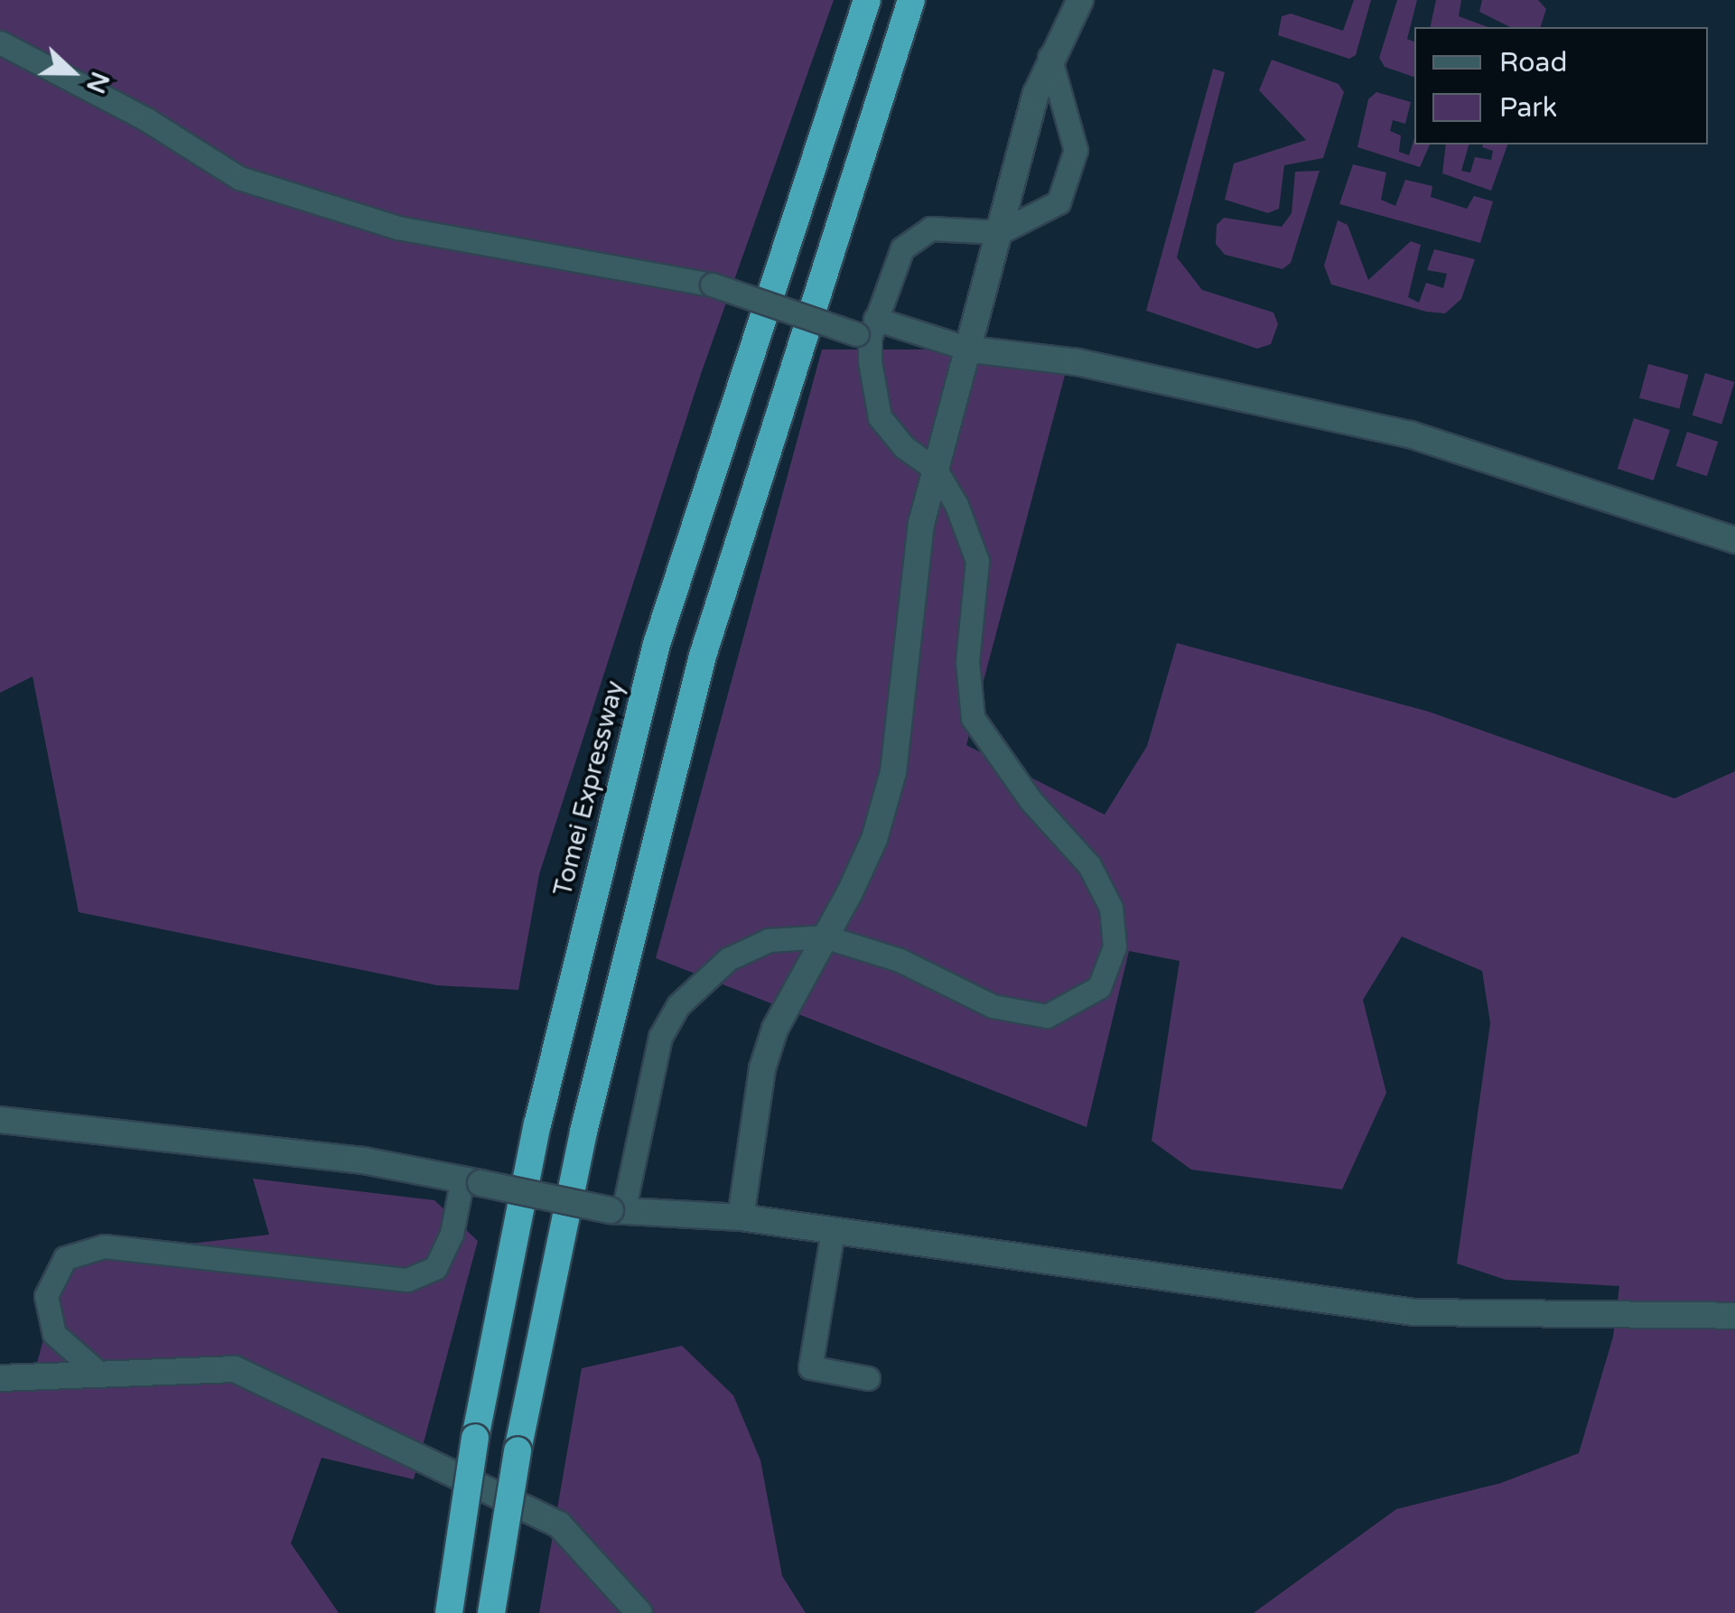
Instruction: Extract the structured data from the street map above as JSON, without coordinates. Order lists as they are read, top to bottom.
{
  "streets": {
    "highway": ["Tomei Expressway"]
  },
  "legend": ["Road", "Park"],
  "north": "right"
}
